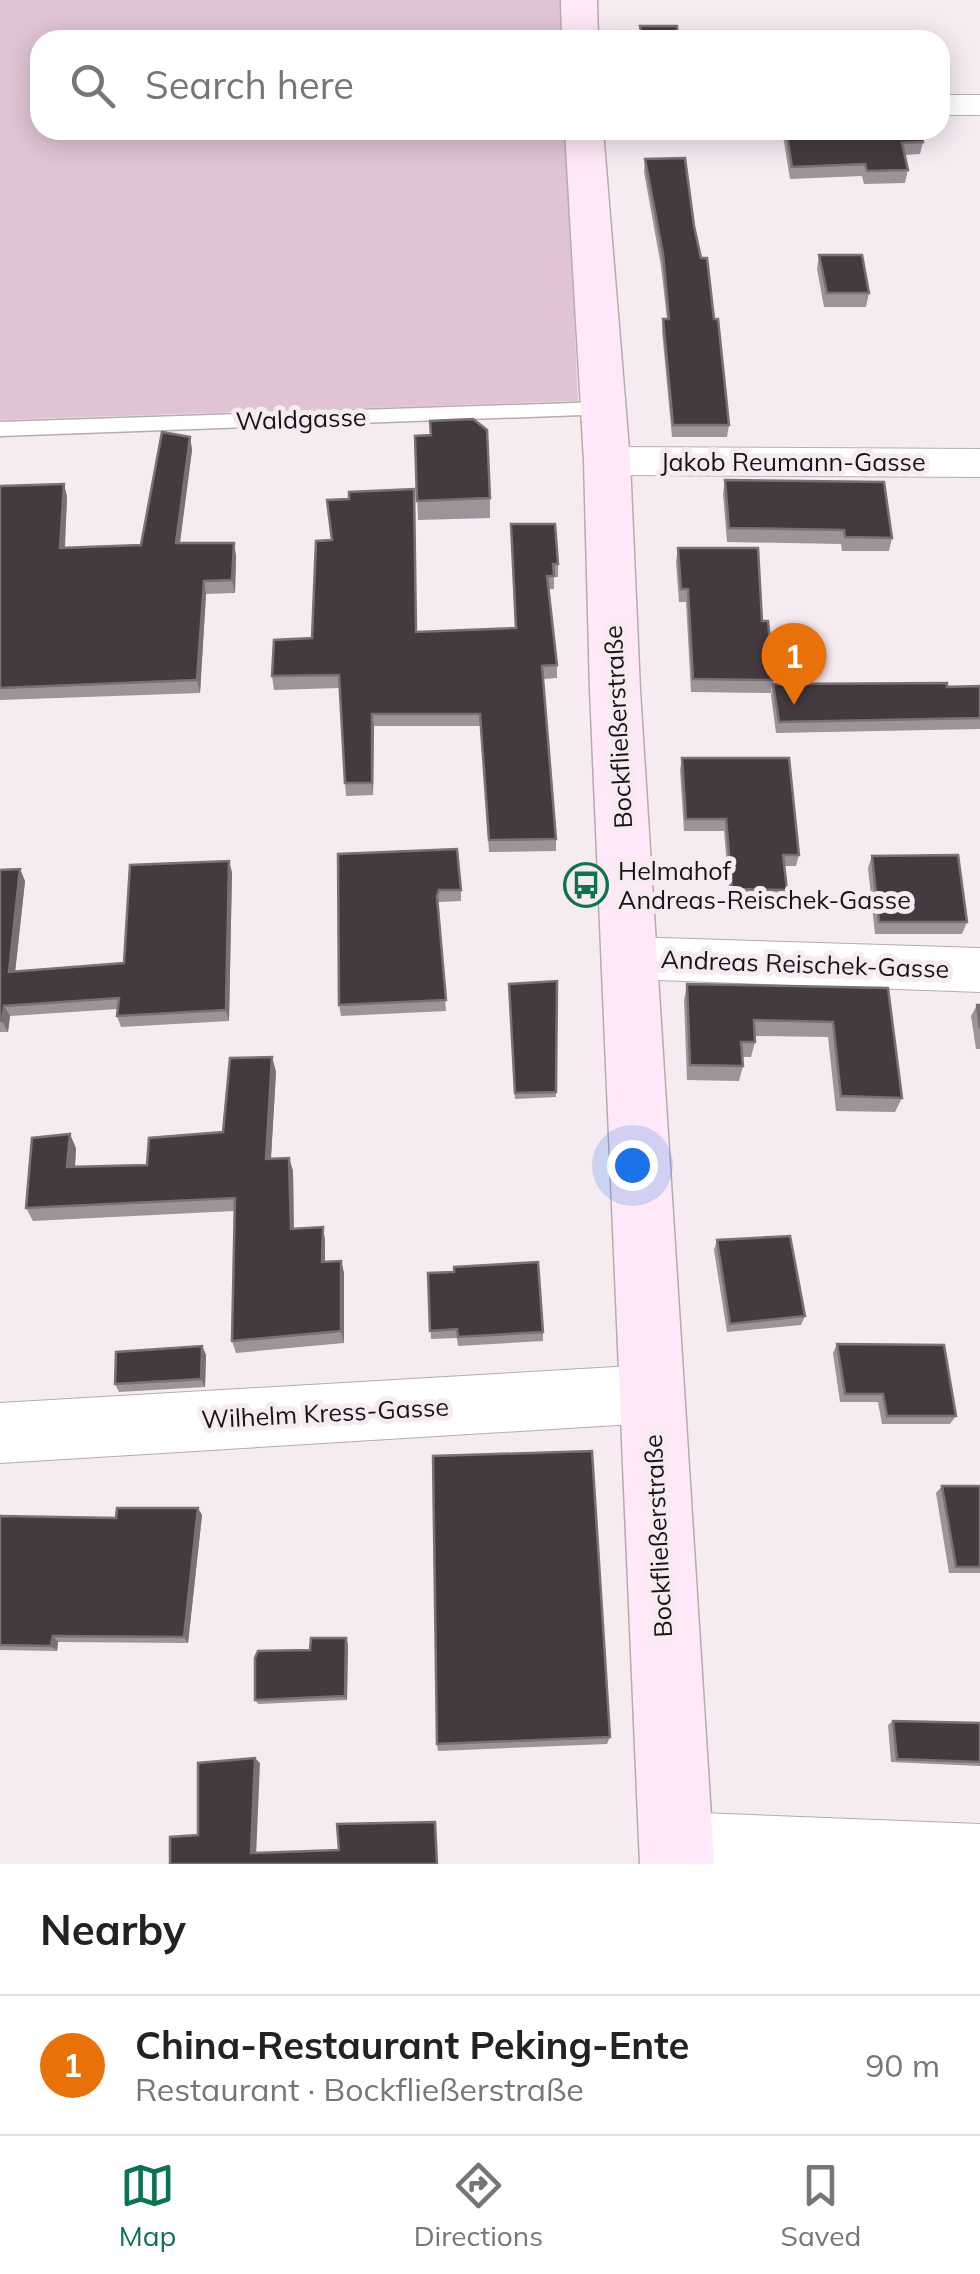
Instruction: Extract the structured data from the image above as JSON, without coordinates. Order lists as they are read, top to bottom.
{
  "streets": {
    "main road": ["Bockfließerstraße"],
    "street": ["Jakob Reumann-Gasse", "Andreas Reischek-Gasse", "Wilhelm Kress-Gasse"],
    "lane": ["Waldgasse"]
  },
  "crossings": [
    ["Waldgasse", "Jakob Reumann-Gasse"],
    ["Waldgasse", "Bockfließerstraße"],
    ["Jakob Reumann-Gasse", "Bockfließerstraße"],
    ["Bockfließerstraße", "Andreas Reischek-Gasse"],
    ["Bockfließerstraße", "Wilhelm Kress-Gasse"]
  ],
  "places": {
    "bus stop": ["Helmahof Andreas-Reischek-Gasse"]
  },
  "page": {
    "search": "Search here",
    "pins": "1",
    "heading": "Nearby",
    "list": [
      {
        "mark": "1",
        "name": "China-Restaurant Peking-Ente",
        "note": "Restaurant · Bockfließerstraße",
        "value": "90 m"
      }
    ],
    "nav": ["Map", "Directions", "Saved"]
  }
}
